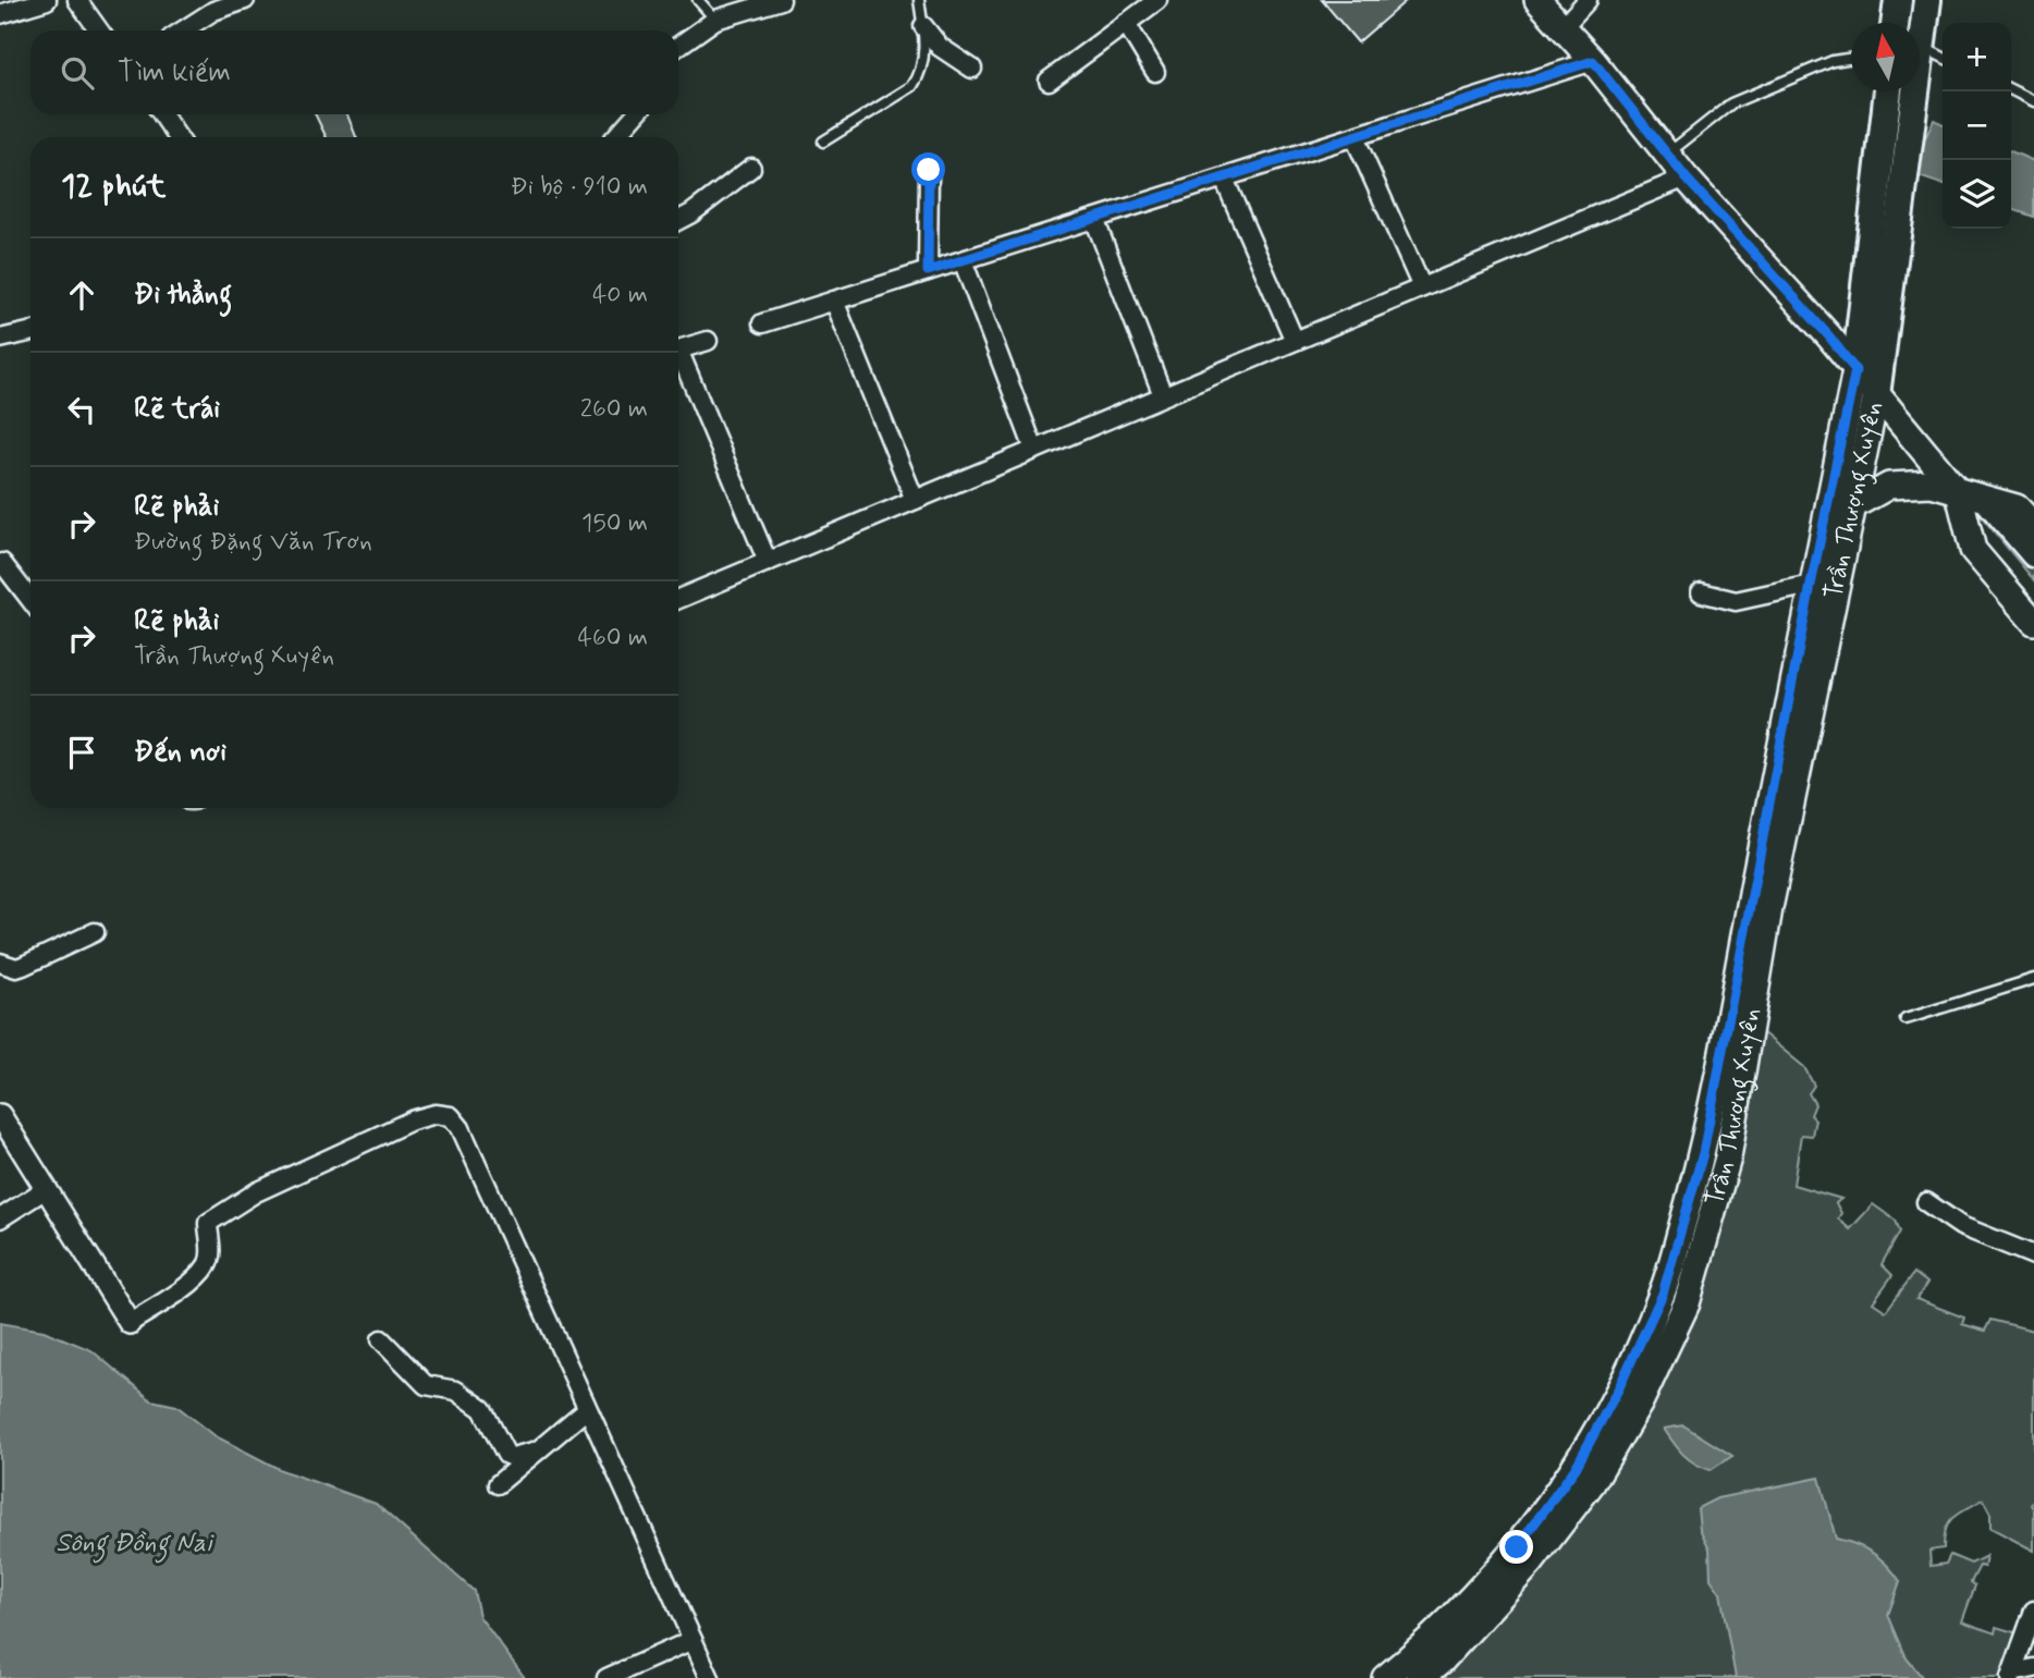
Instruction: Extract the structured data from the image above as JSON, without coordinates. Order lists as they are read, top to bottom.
{
  "streets": {
    "main road": ["Trần Thượng Xuyên"]
  },
  "water": ["Sông Đồng Nai"],
  "north": "top",
  "page": {
    "map_buttons": ["+", "−"],
    "search": "Tìm kiếm",
    "heading": ["12 phút", "Đi bộ · 910 m"],
    "list": [
      ["Đi thẳng", "40 m"],
      ["Rẽ trái", "260 m"],
      ["Rẽ phải", "Đường Đặng Văn Trơn", "150 m"],
      ["Rẽ phải", "Trần Thượng Xuyên", "460 m"],
      "Đến nơi"
    ]
  }
}
